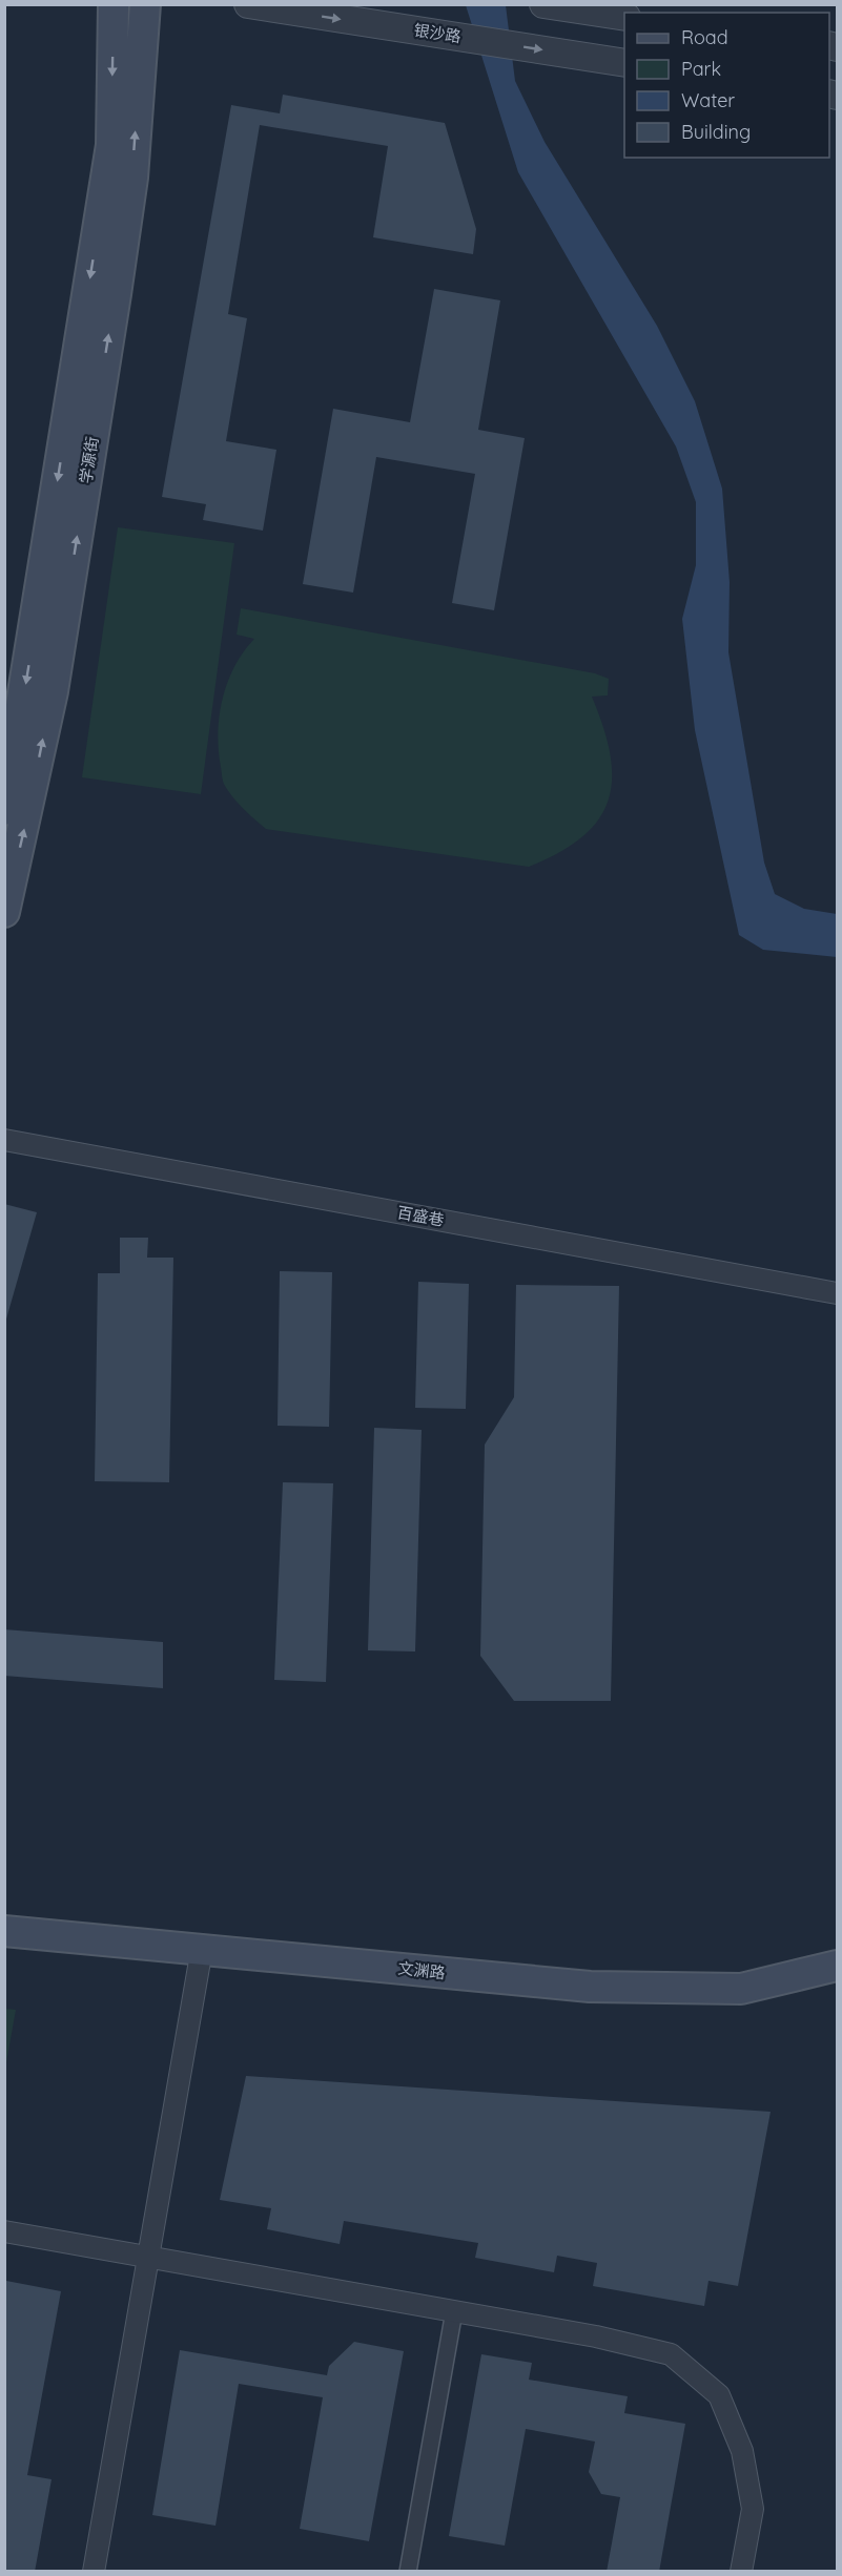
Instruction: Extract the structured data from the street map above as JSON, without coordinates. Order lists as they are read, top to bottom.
{
  "streets": {
    "main road": ["学源街", "文渊路"],
    "street": ["银沙路", "百盛巷"]
  },
  "one_way": ["银沙路"],
  "legend": [
    "Road",
    "Park",
    "Water",
    "Building"
  ]
}
